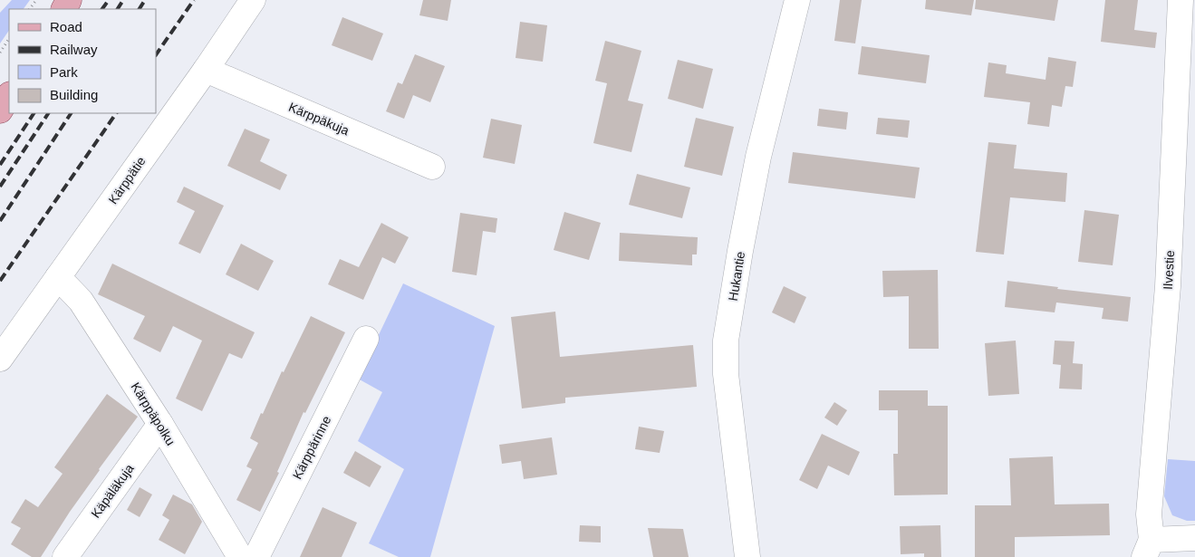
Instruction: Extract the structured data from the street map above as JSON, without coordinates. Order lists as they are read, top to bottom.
{
  "streets": {
    "street": [
      "Kärppäkuja",
      "Kärppätie",
      "Ilvestie",
      "Hukantie",
      "Kärppäpolku",
      "Kärppärinne",
      "Käpäläkuja"
    ]
  },
  "crossings": [
    ["Kärppäkuja", "Kärppätie"],
    ["Kärppätie", "Kärppäpolku"],
    ["Kärppäpolku", "Käpäläkuja"]
  ],
  "legend": [
    "Road",
    "Railway",
    "Park",
    "Building"
  ]
}
